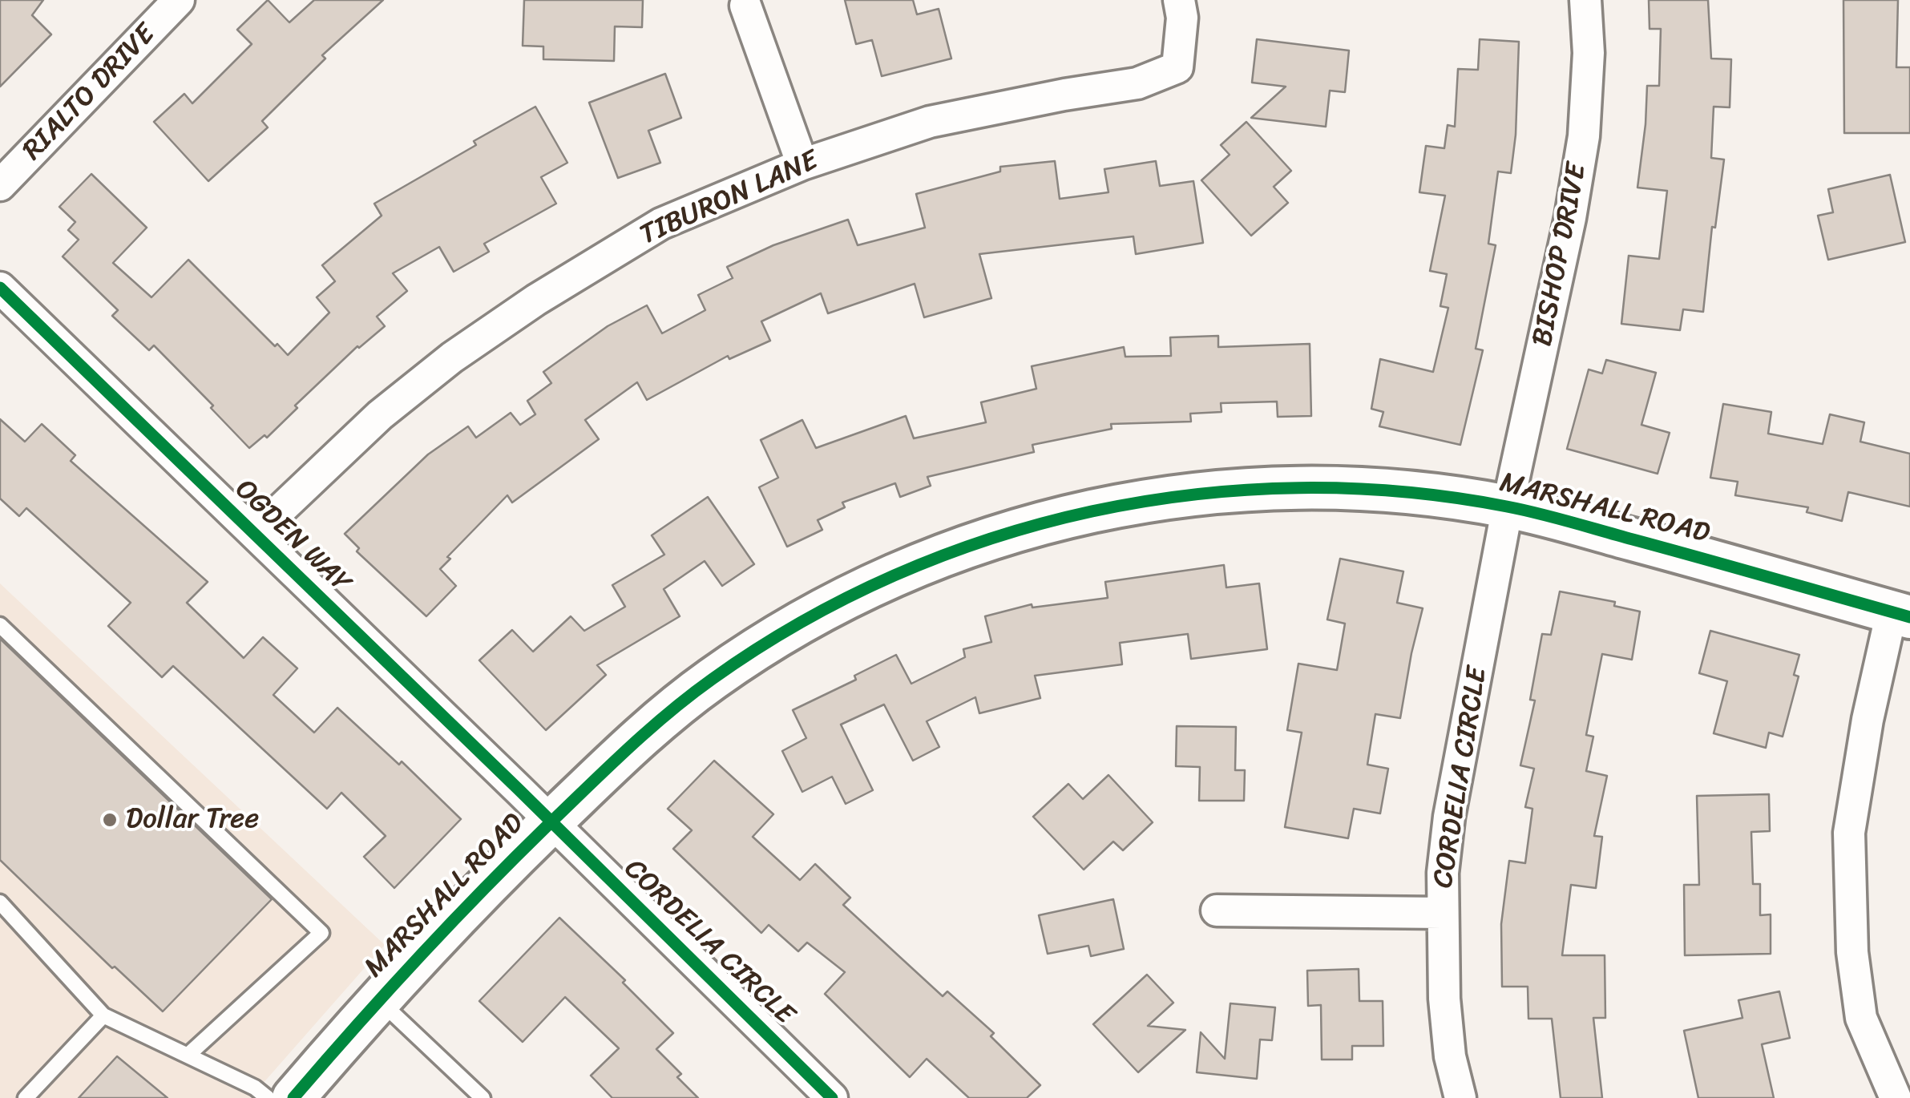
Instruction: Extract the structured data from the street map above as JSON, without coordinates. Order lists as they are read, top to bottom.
{
  "streets": {
    "street": [
      "RIALTO DRIVE",
      "TIBURON LANE",
      "BISHOP DRIVE",
      "MARSHALL ROAD",
      "OGDEN WAY",
      "CORDELIA CIRCLE"
    ]
  },
  "crossings": [
    ["TIBURON LANE", "OGDEN WAY"],
    ["BISHOP DRIVE", "MARSHALL ROAD"],
    ["BISHOP DRIVE", "CORDELIA CIRCLE"],
    ["MARSHALL ROAD", "OGDEN WAY"],
    ["MARSHALL ROAD", "CORDELIA CIRCLE"],
    ["OGDEN WAY", "CORDELIA CIRCLE"]
  ],
  "places": ["Dollar Tree"]
}
